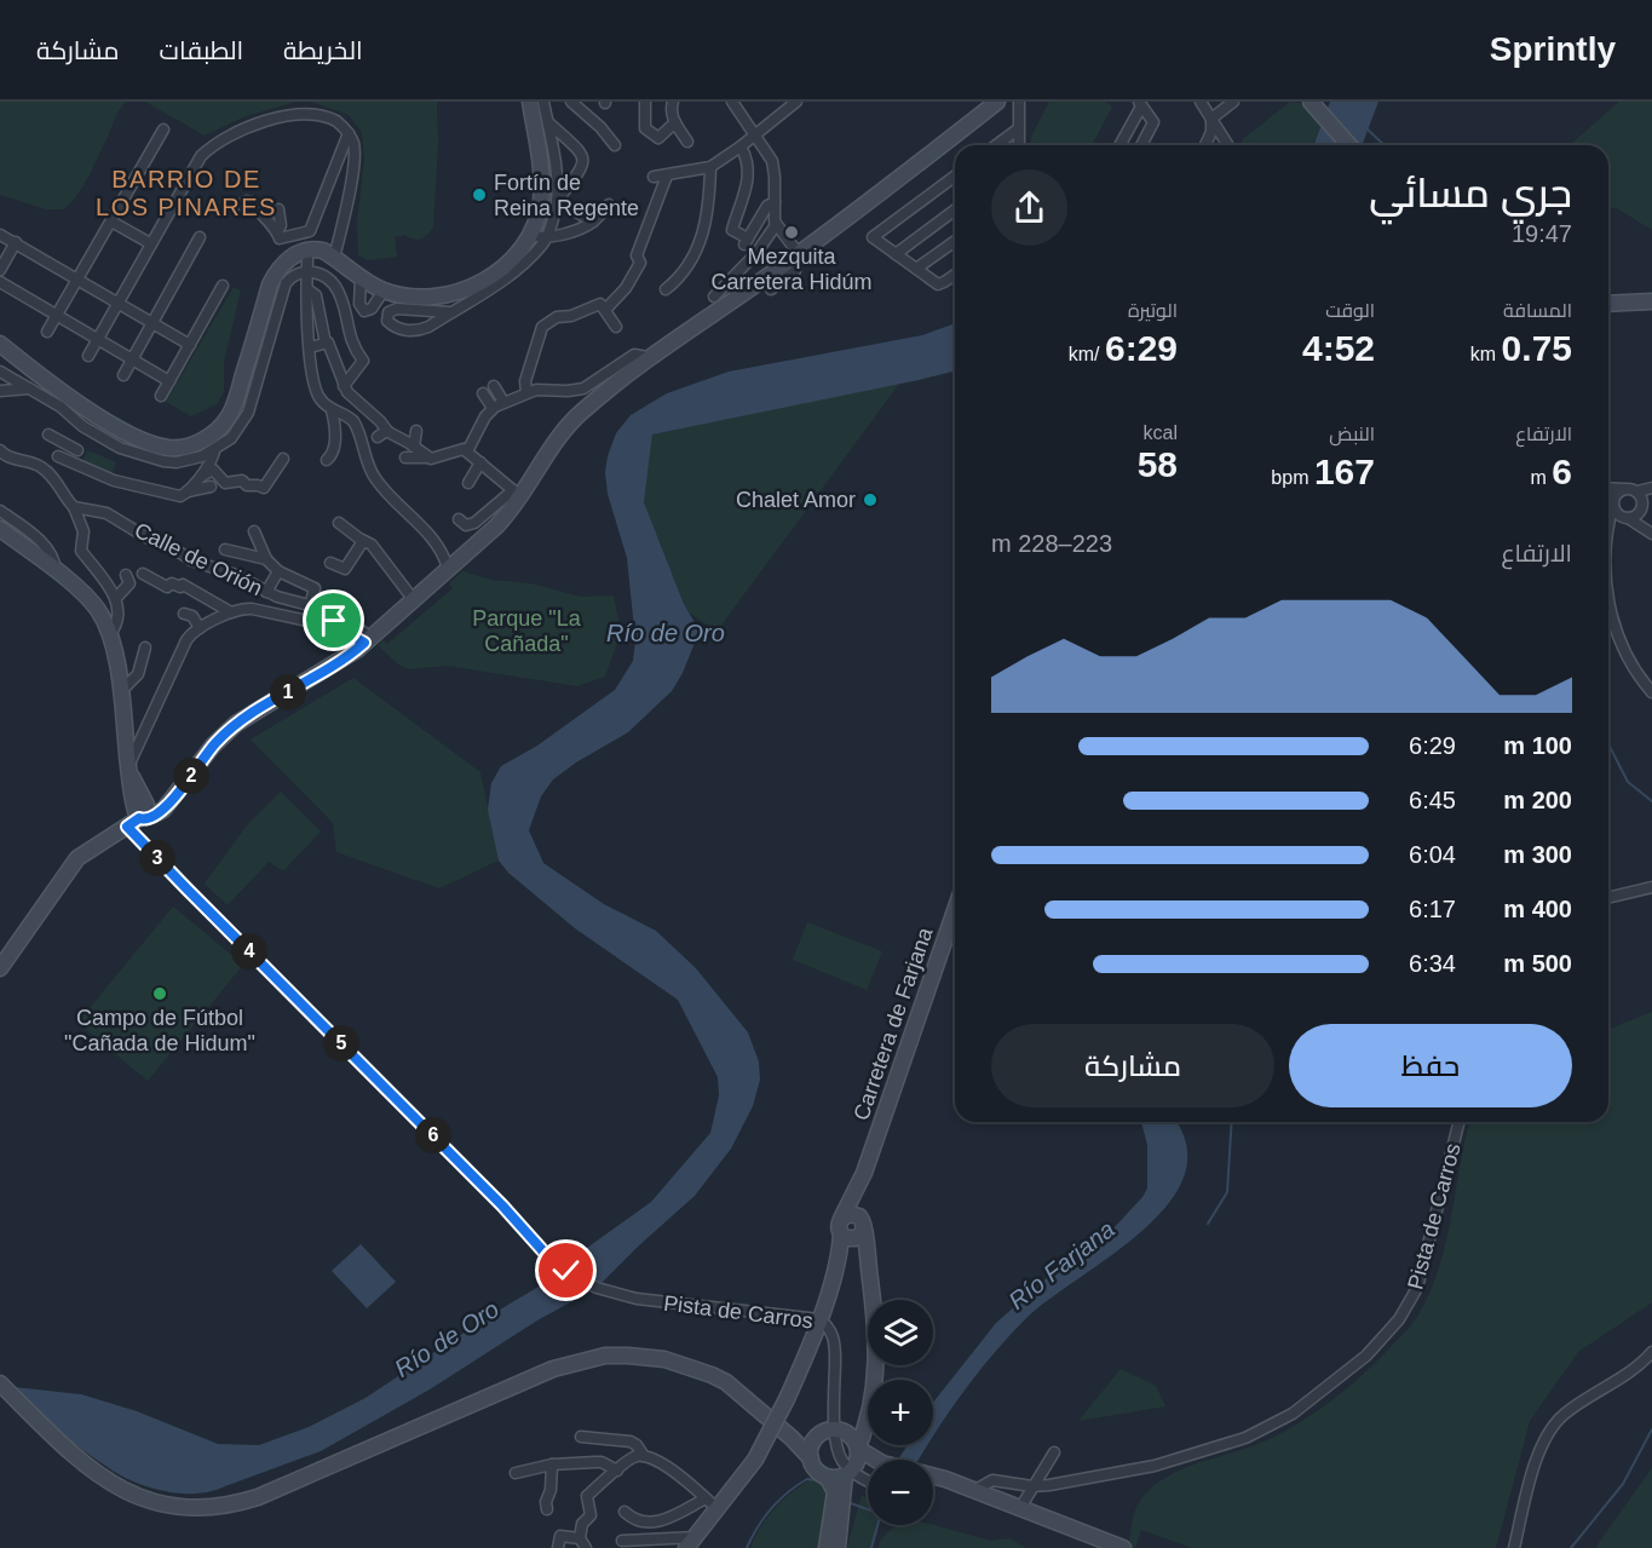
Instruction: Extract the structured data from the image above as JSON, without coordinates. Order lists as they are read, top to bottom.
{
  "streets": {
    "street": ["Calle de Orión", "Carretera de Farjana", "Pista de Carros"]
  },
  "crossings": [
    ["Carretera de Farjana", "Pista de Carros"]
  ],
  "districts": ["BARRIO DE LOS PINARES"],
  "water": ["Río de Oro", "Río Farjana"],
  "parks": ["Parque \"La Cañada\""],
  "places": [
    "Fortín de Reina Regente",
    "Mezquita Carretera Hidúm",
    "Chalet Amor",
    "Campo de Fútbol \"Cañada de Hidum\""
  ],
  "page": {
    "header": "Sprintly",
    "nav": ["الخريطة", "الطبقات", "مشاركة"],
    "heading": ["جري مسائي", "19:47"],
    "stats": [
      ["المسافة", "0.75 km"],
      ["الوقت", "4:52"],
      ["الوتيرة", "6:29 /km"],
      ["الارتفاع", "6 m"],
      ["النبض", "167 bpm"],
      ["kcal", "58"]
    ],
    "chart": ["الارتفاع", "223–228 m"],
    "pins": [
      "1",
      "2",
      "3",
      "4",
      "5",
      "6"
    ],
    "list": [
      {
        "name": "100 m",
        "note": "6:29"
      },
      {
        "name": "200 m",
        "note": "6:45"
      },
      {
        "name": "300 m",
        "note": "6:04"
      },
      {
        "name": "400 m",
        "note": "6:17"
      },
      {
        "name": "500 m",
        "note": "6:34"
      }
    ],
    "buttons": ["حفظ", "مشاركة"],
    "map_buttons": ["+", "−"]
  }
}
